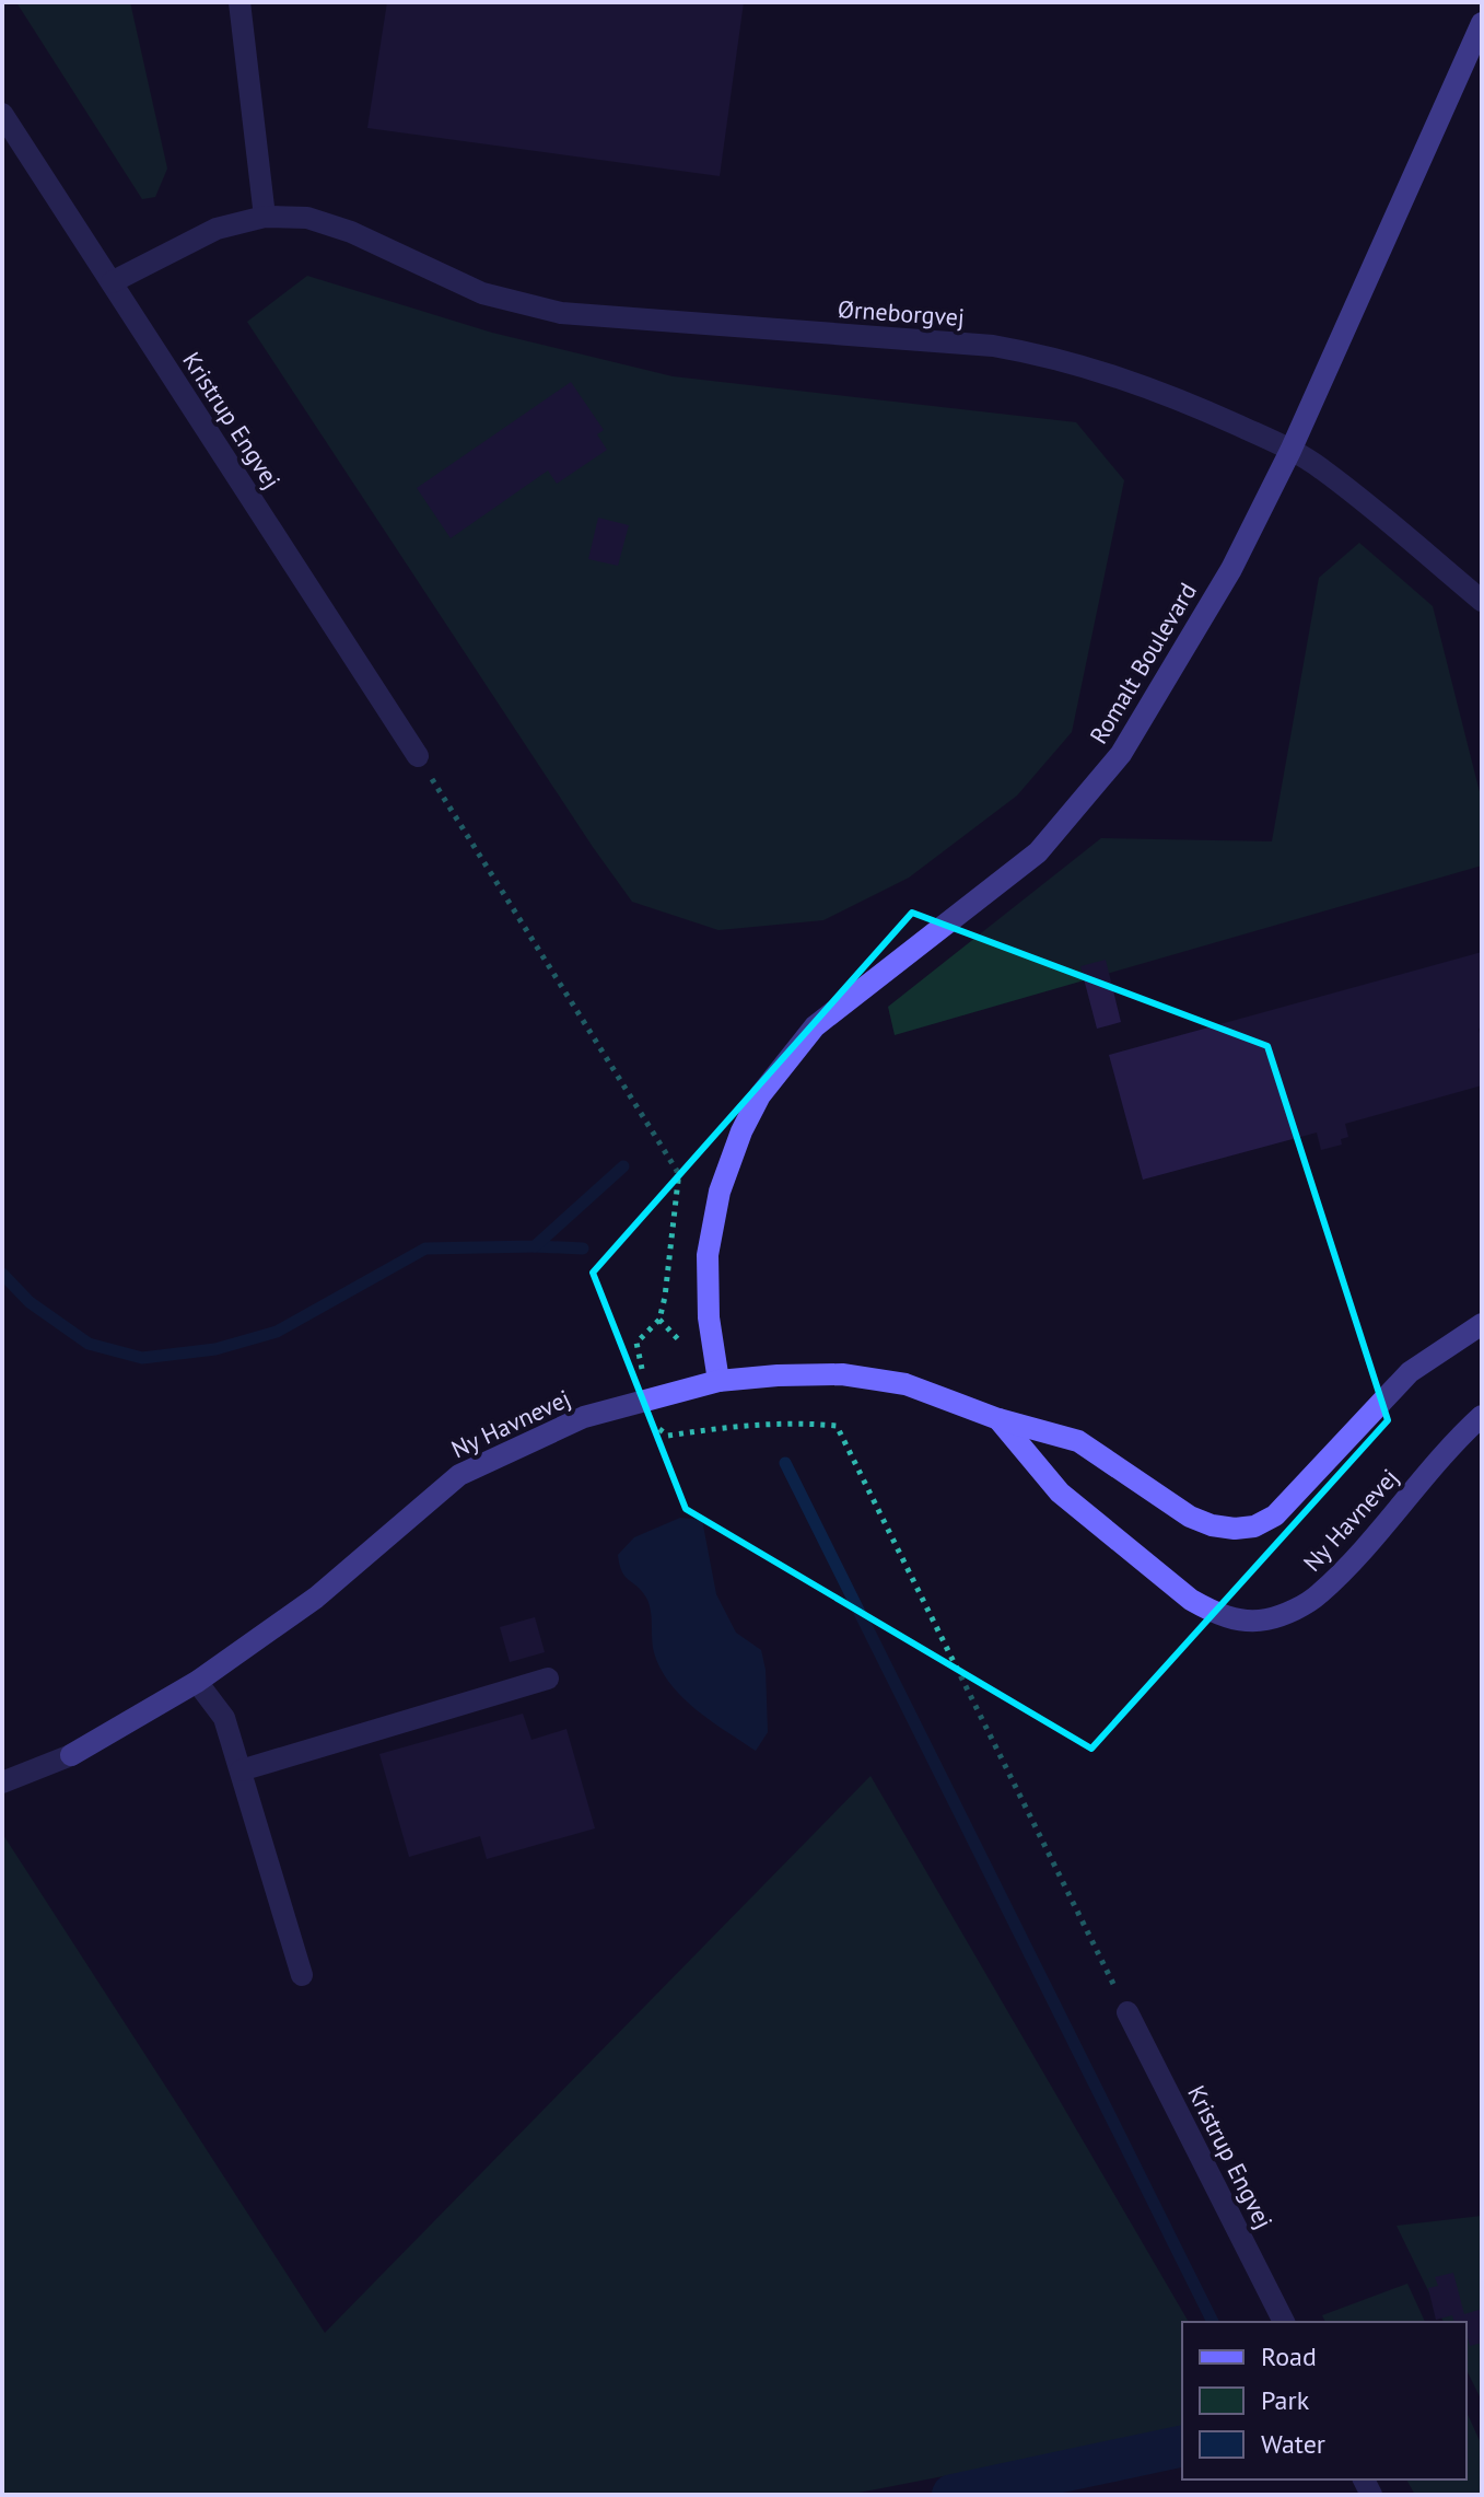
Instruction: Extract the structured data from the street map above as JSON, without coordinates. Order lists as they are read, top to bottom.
{
  "streets": {
    "street": [
      "Ørneborgvej",
      "Kristrup Engvej",
      "Romalt Boulevard",
      "Ny Havnevej"
    ]
  },
  "crossings": [
    ["Ørneborgvej", "Kristrup Engvej"],
    ["Ørneborgvej", "Romalt Boulevard"],
    ["Romalt Boulevard", "Ny Havnevej"]
  ],
  "legend": ["Road", "Park", "Water"]
}
